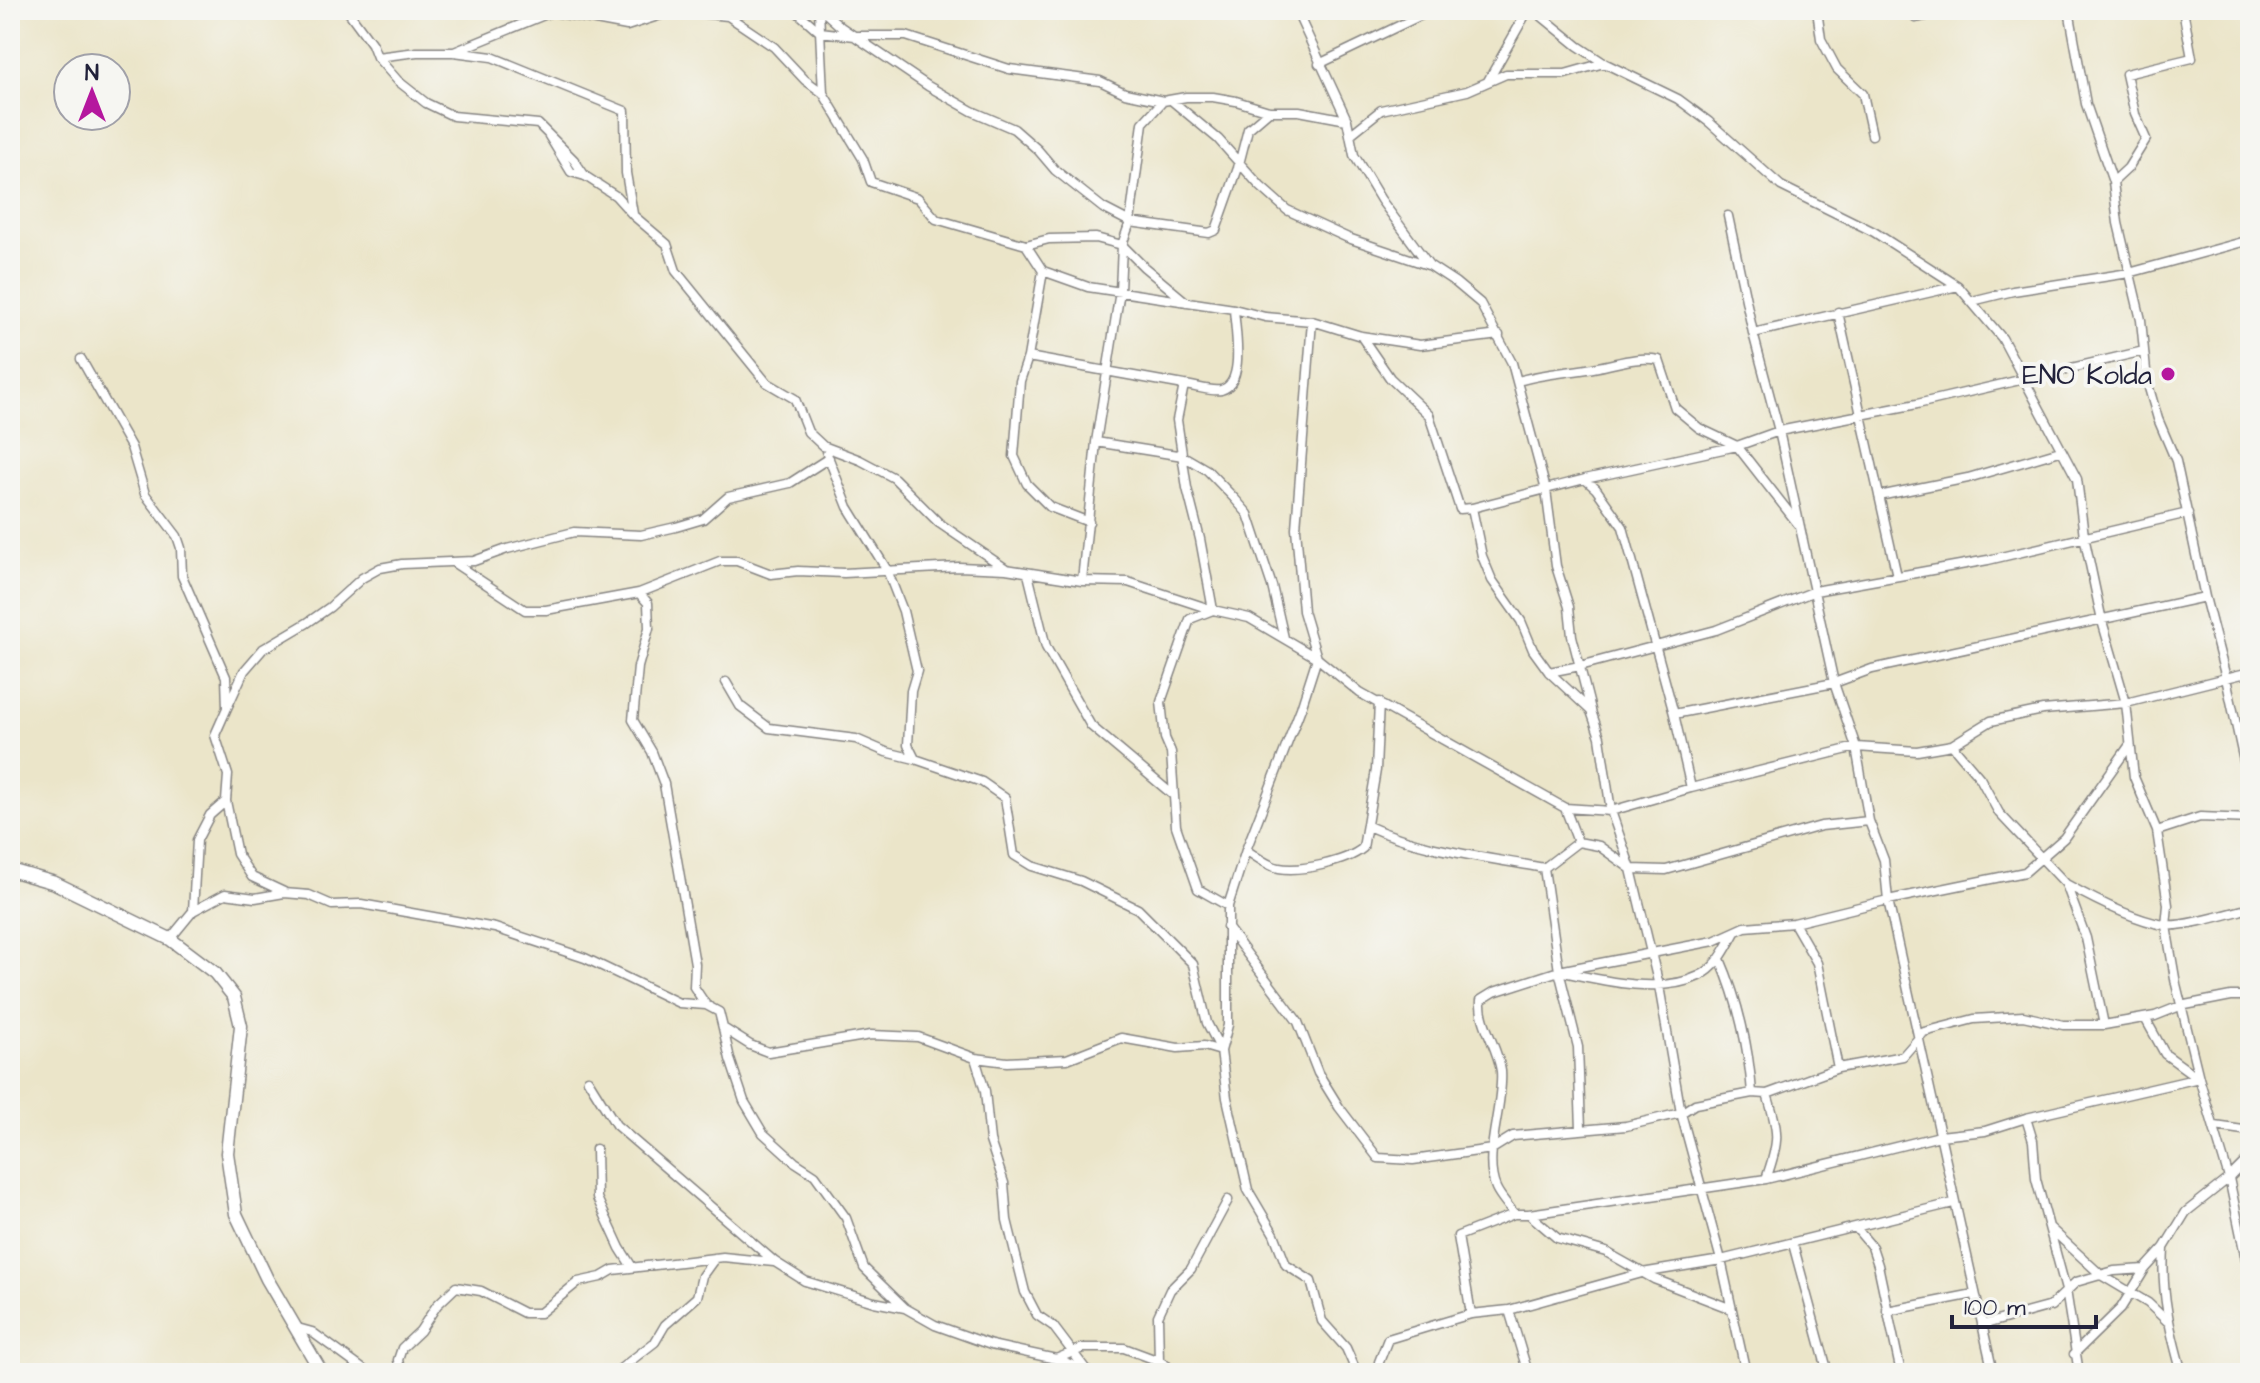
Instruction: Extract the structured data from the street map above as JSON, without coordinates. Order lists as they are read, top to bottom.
{
  "places": ["ENO Kolda"],
  "scale_bar": "100 m",
  "north": "top"
}
